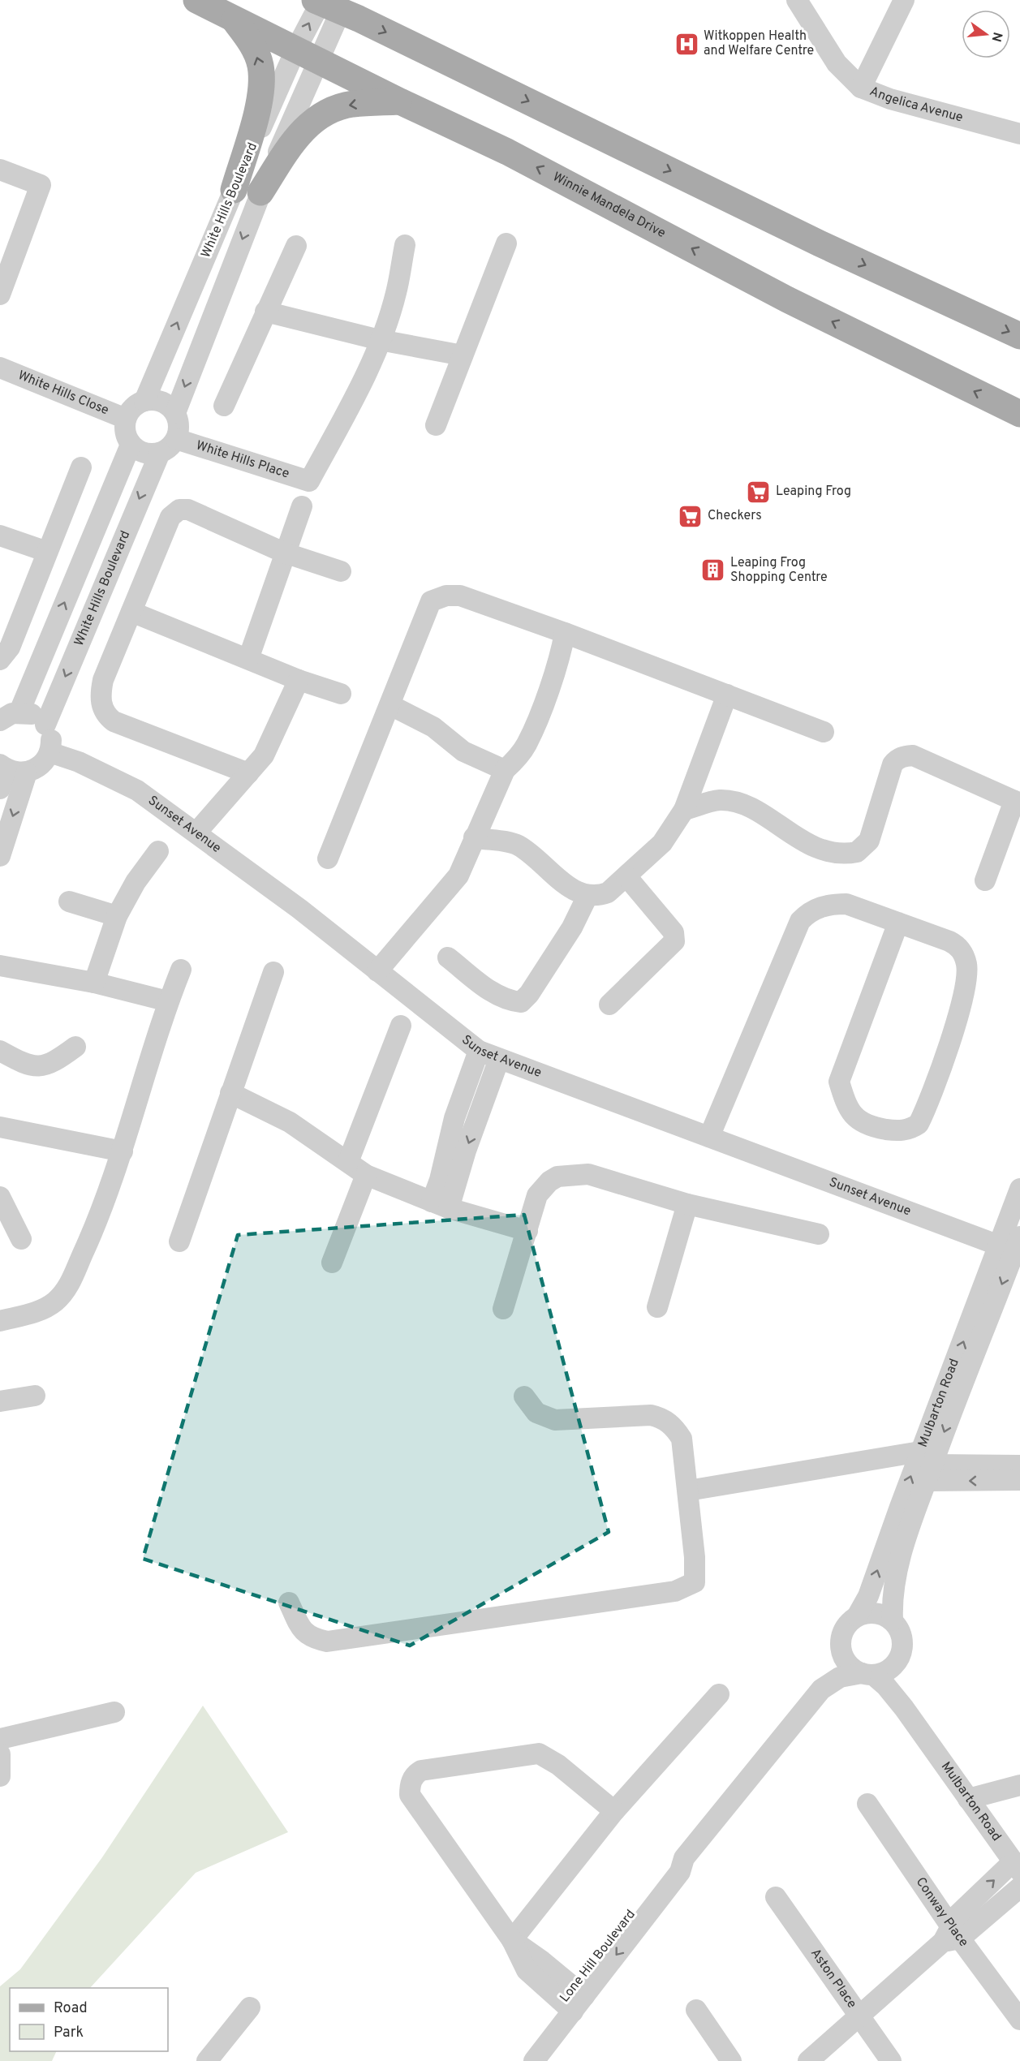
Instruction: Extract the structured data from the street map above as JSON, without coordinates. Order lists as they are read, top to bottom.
{
  "streets": {
    "main road": ["Winnie Mandela Drive"],
    "street": [
      "Angelica Avenue",
      "White Hills Boulevard",
      "White Hills Close",
      "White Hills Place",
      "Sunset Avenue",
      "Mulbarton Road",
      "Conway Place",
      "Lone Hill Boulevard",
      "Aston Place"
    ]
  },
  "crossings": [
    ["White Hills Boulevard", "Winnie Mandela Drive"],
    ["White Hills Boulevard", "White Hills Close"],
    ["White Hills Boulevard", "White Hills Place"],
    ["White Hills Close", "White Hills Place"],
    ["Sunset Avenue", "Mulbarton Road"],
    ["Mulbarton Road", "Lone Hill Boulevard"]
  ],
  "places": {
    "hospital": ["Witkoppen Health and Welfare Centre"],
    "supermarket": ["Leaping Frog", "Checkers"],
    "building": ["Leaping Frog Shopping Centre"]
  },
  "legend": ["Road", "Park"],
  "north": "right"
}
